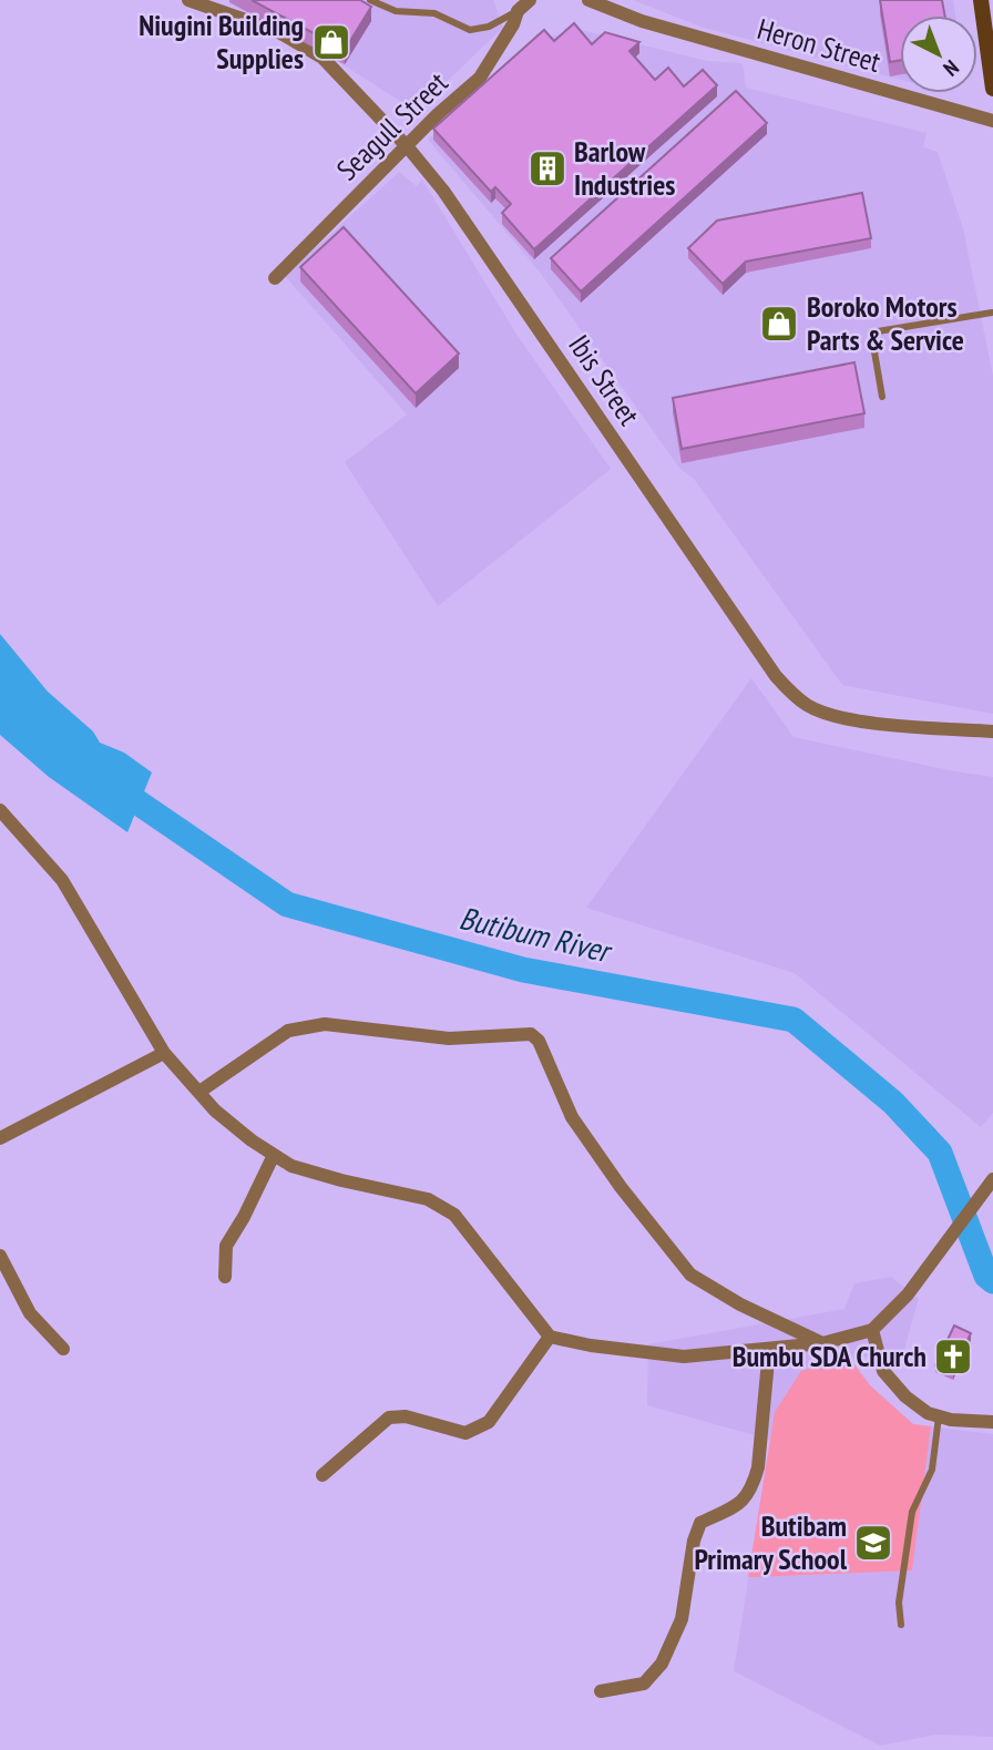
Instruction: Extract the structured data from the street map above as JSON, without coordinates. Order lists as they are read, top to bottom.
{
  "streets": {
    "street": ["Heron Street", "Seagull Street", "Ibis Street"]
  },
  "crossings": [
    ["Seagull Street", "Ibis Street"]
  ],
  "water": ["Butibum River"],
  "places": {
    "shop": ["Niugini Building Supplies", "Boroko Motors Parts & Service"],
    "building": ["Barlow Industries"],
    "church": ["Bumbu SDA Church"],
    "school or university": ["Butibam Primary School"]
  },
  "north": "bottom right"
}
